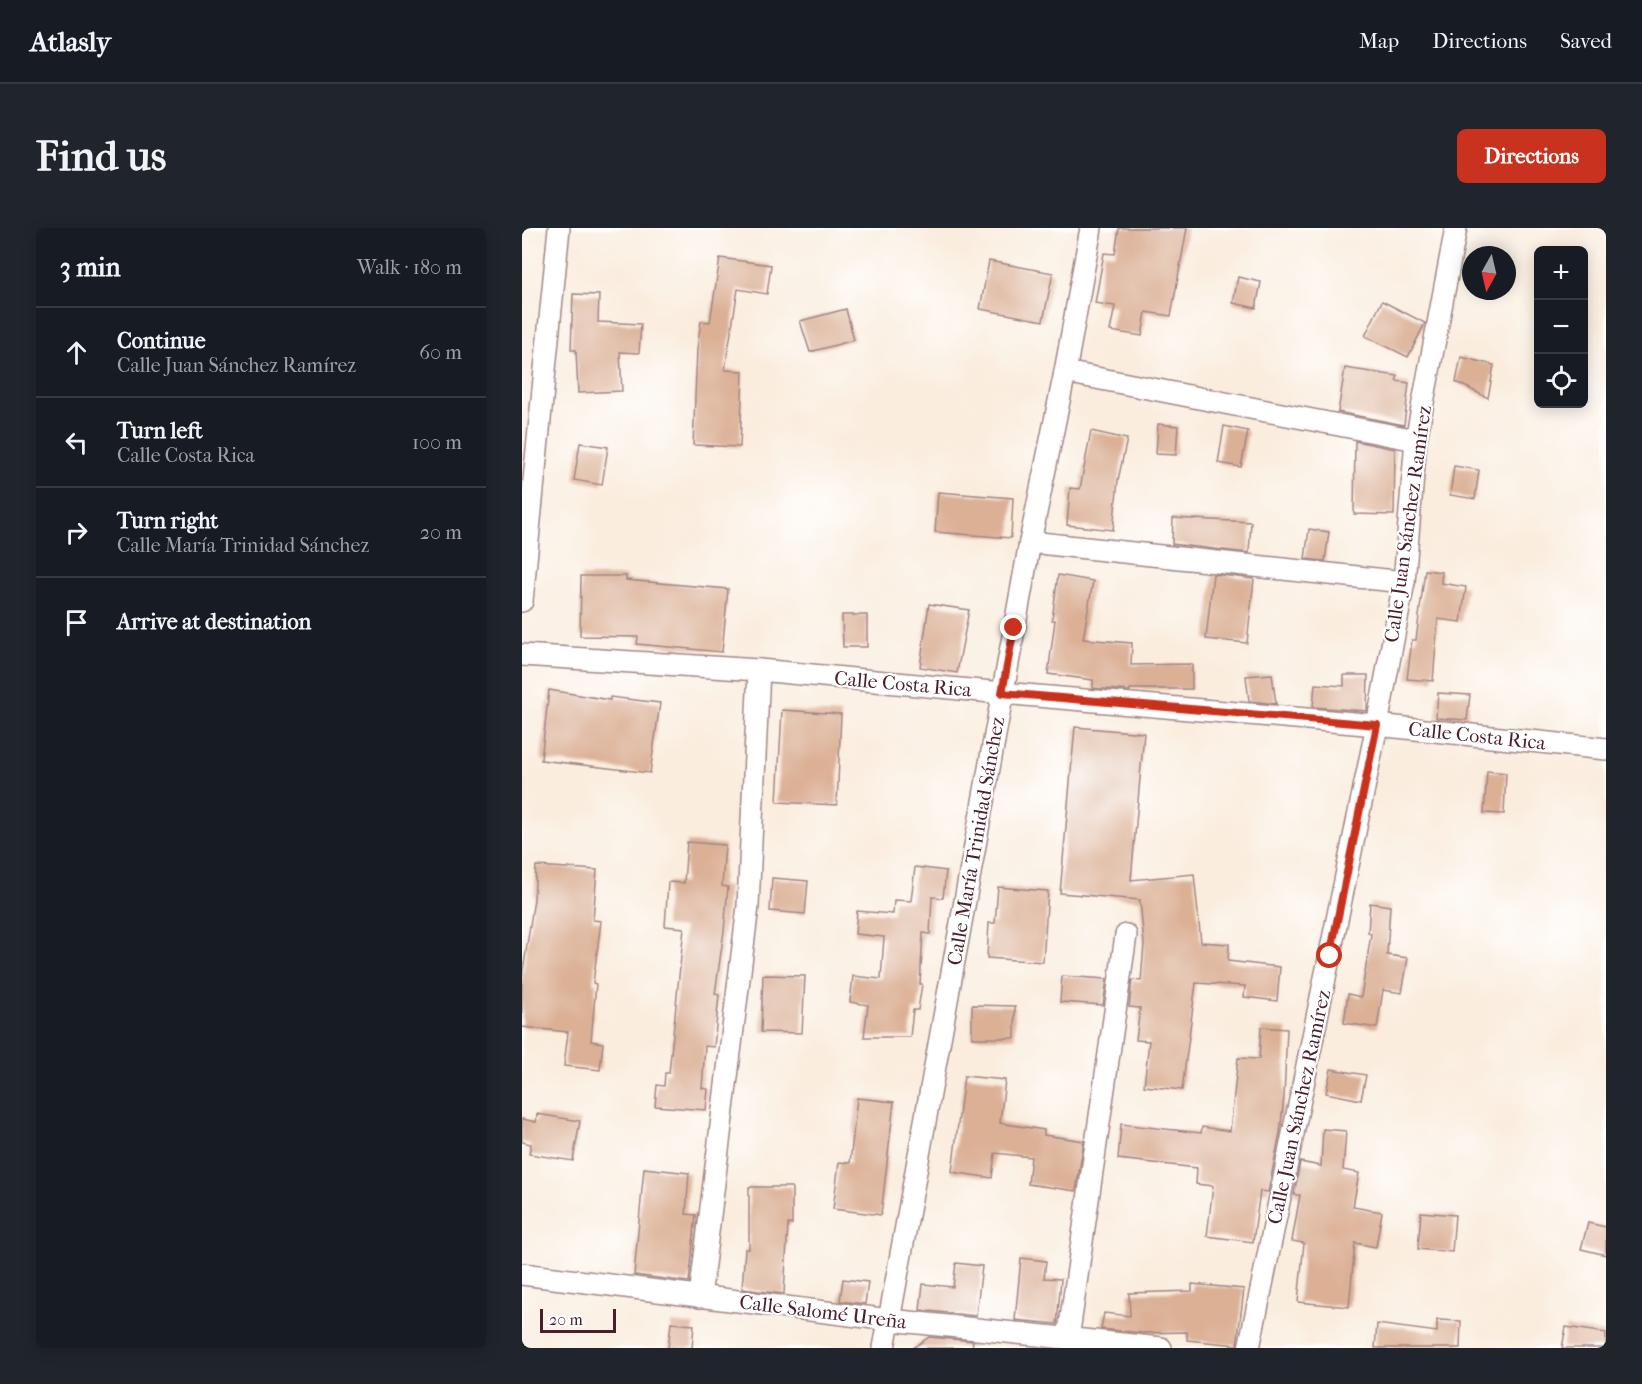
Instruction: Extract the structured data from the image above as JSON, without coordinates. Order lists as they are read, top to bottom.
{
  "streets": {
    "street": [
      "Calle Juan Sánchez Ramírez",
      "Calle Costa Rica",
      "Calle María Trinidad Sánchez",
      "Calle Salomé Ureña"
    ]
  },
  "crossings": [
    ["Calle Juan Sánchez Ramírez", "Calle Costa Rica"],
    ["Calle Costa Rica", "Calle María Trinidad Sánchez"],
    ["Calle María Trinidad Sánchez", "Calle Salomé Ureña"]
  ],
  "scale_bar": "20 m",
  "north": "bottom",
  "page": {
    "header": "Atlasly",
    "nav": ["Map", "Directions", "Saved"],
    "buttons": "Directions",
    "title": "Find us",
    "heading": ["3 min", "Walk · 180 m"],
    "map_buttons": ["+", "−"],
    "list": [
      ["Continue", "Calle Juan Sánchez Ramírez", "60 m"],
      ["Turn left", "Calle Costa Rica", "100 m"],
      ["Turn right", "Calle María Trinidad Sánchez", "20 m"],
      "Arrive at destination"
    ],
    "scale": "20 m"
  }
}
